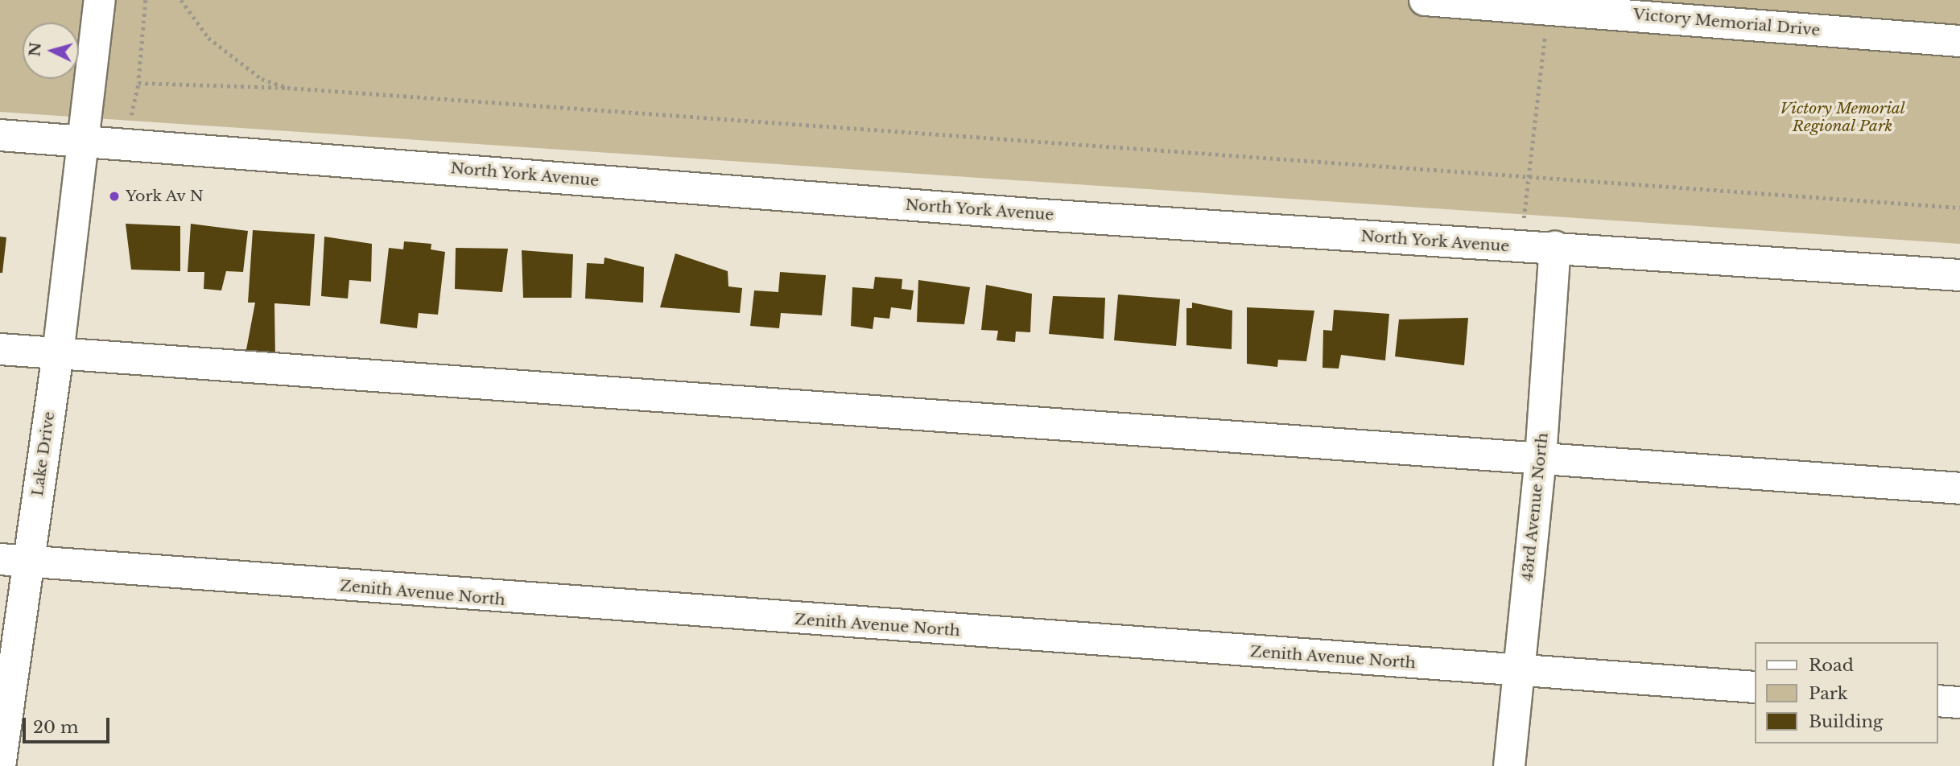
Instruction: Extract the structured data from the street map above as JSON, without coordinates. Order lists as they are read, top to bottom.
{
  "streets": {
    "street": [
      "Victory Memorial Drive",
      "North York Avenue",
      "Lake Drive",
      "43rd Avenue North",
      "Zenith Avenue North"
    ]
  },
  "crossings": [
    ["North York Avenue", "Lake Drive"],
    ["North York Avenue", "43rd Avenue North"],
    ["Lake Drive", "Zenith Avenue North"],
    ["43rd Avenue North", "Zenith Avenue North"]
  ],
  "parks": ["Victory Memorial Regional Park"],
  "places": ["York Av N"],
  "legend": ["Road", "Park", "Building"],
  "scale_bar": "20 m",
  "north": "left"
}
